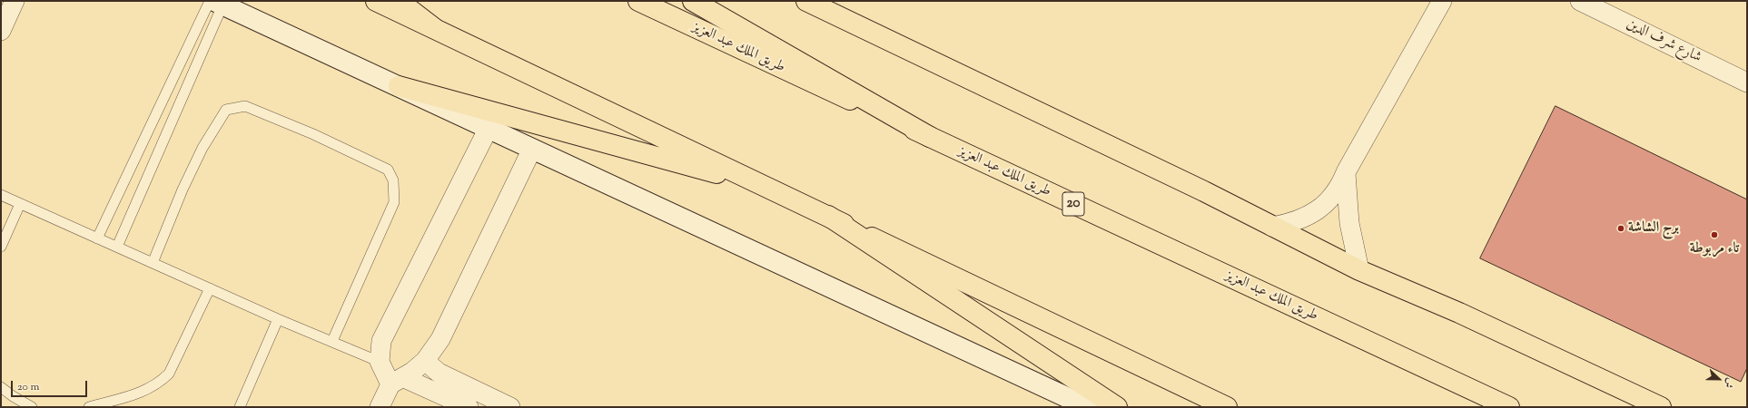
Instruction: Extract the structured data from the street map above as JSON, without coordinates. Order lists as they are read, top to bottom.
{
  "streets": {
    "main road": ["طريق الملك عبد العزيز", "20"],
    "street": ["شارع شرف الدين"]
  },
  "places": ["برج الشاشة", "تاء مربوطة"],
  "scale_bar": "20 m",
  "north": "right"
}
